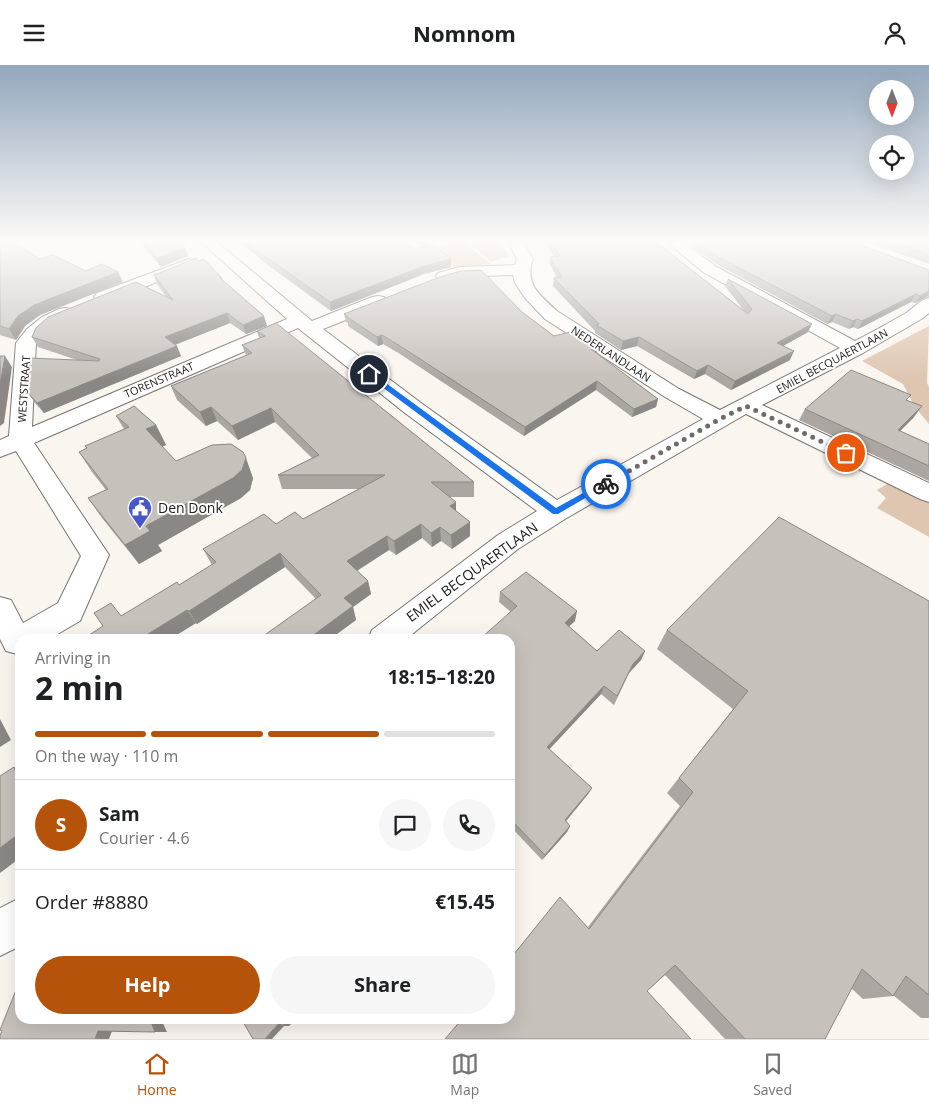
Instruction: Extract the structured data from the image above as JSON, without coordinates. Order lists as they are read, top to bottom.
{
  "streets": {
    "street": [
      "NEDERLANDLAAN",
      "EMIEL BECQUAERTLAAN",
      "TORENSTRAAT",
      "WESTSTRAAT"
    ]
  },
  "crossings": [
    ["NEDERLANDLAAN", "EMIEL BECQUAERTLAAN"],
    ["TORENSTRAAT", "WESTSTRAAT"]
  ],
  "places": {
    "public building": ["Den Donk"]
  },
  "north": "bottom",
  "page": {
    "header": "Nomnom",
    "heading": ["2 min", "Arriving in", "18:15–18:20"],
    "panel": [
      "Sam",
      "Courier · 4.6",
      "Order #8880",
      "€15.45"
    ],
    "bar": "On the way · 110 m",
    "round": "S",
    "buttons": ["Help", "Share"],
    "tabs": ["Home", "Map", "Saved"]
  }
}
